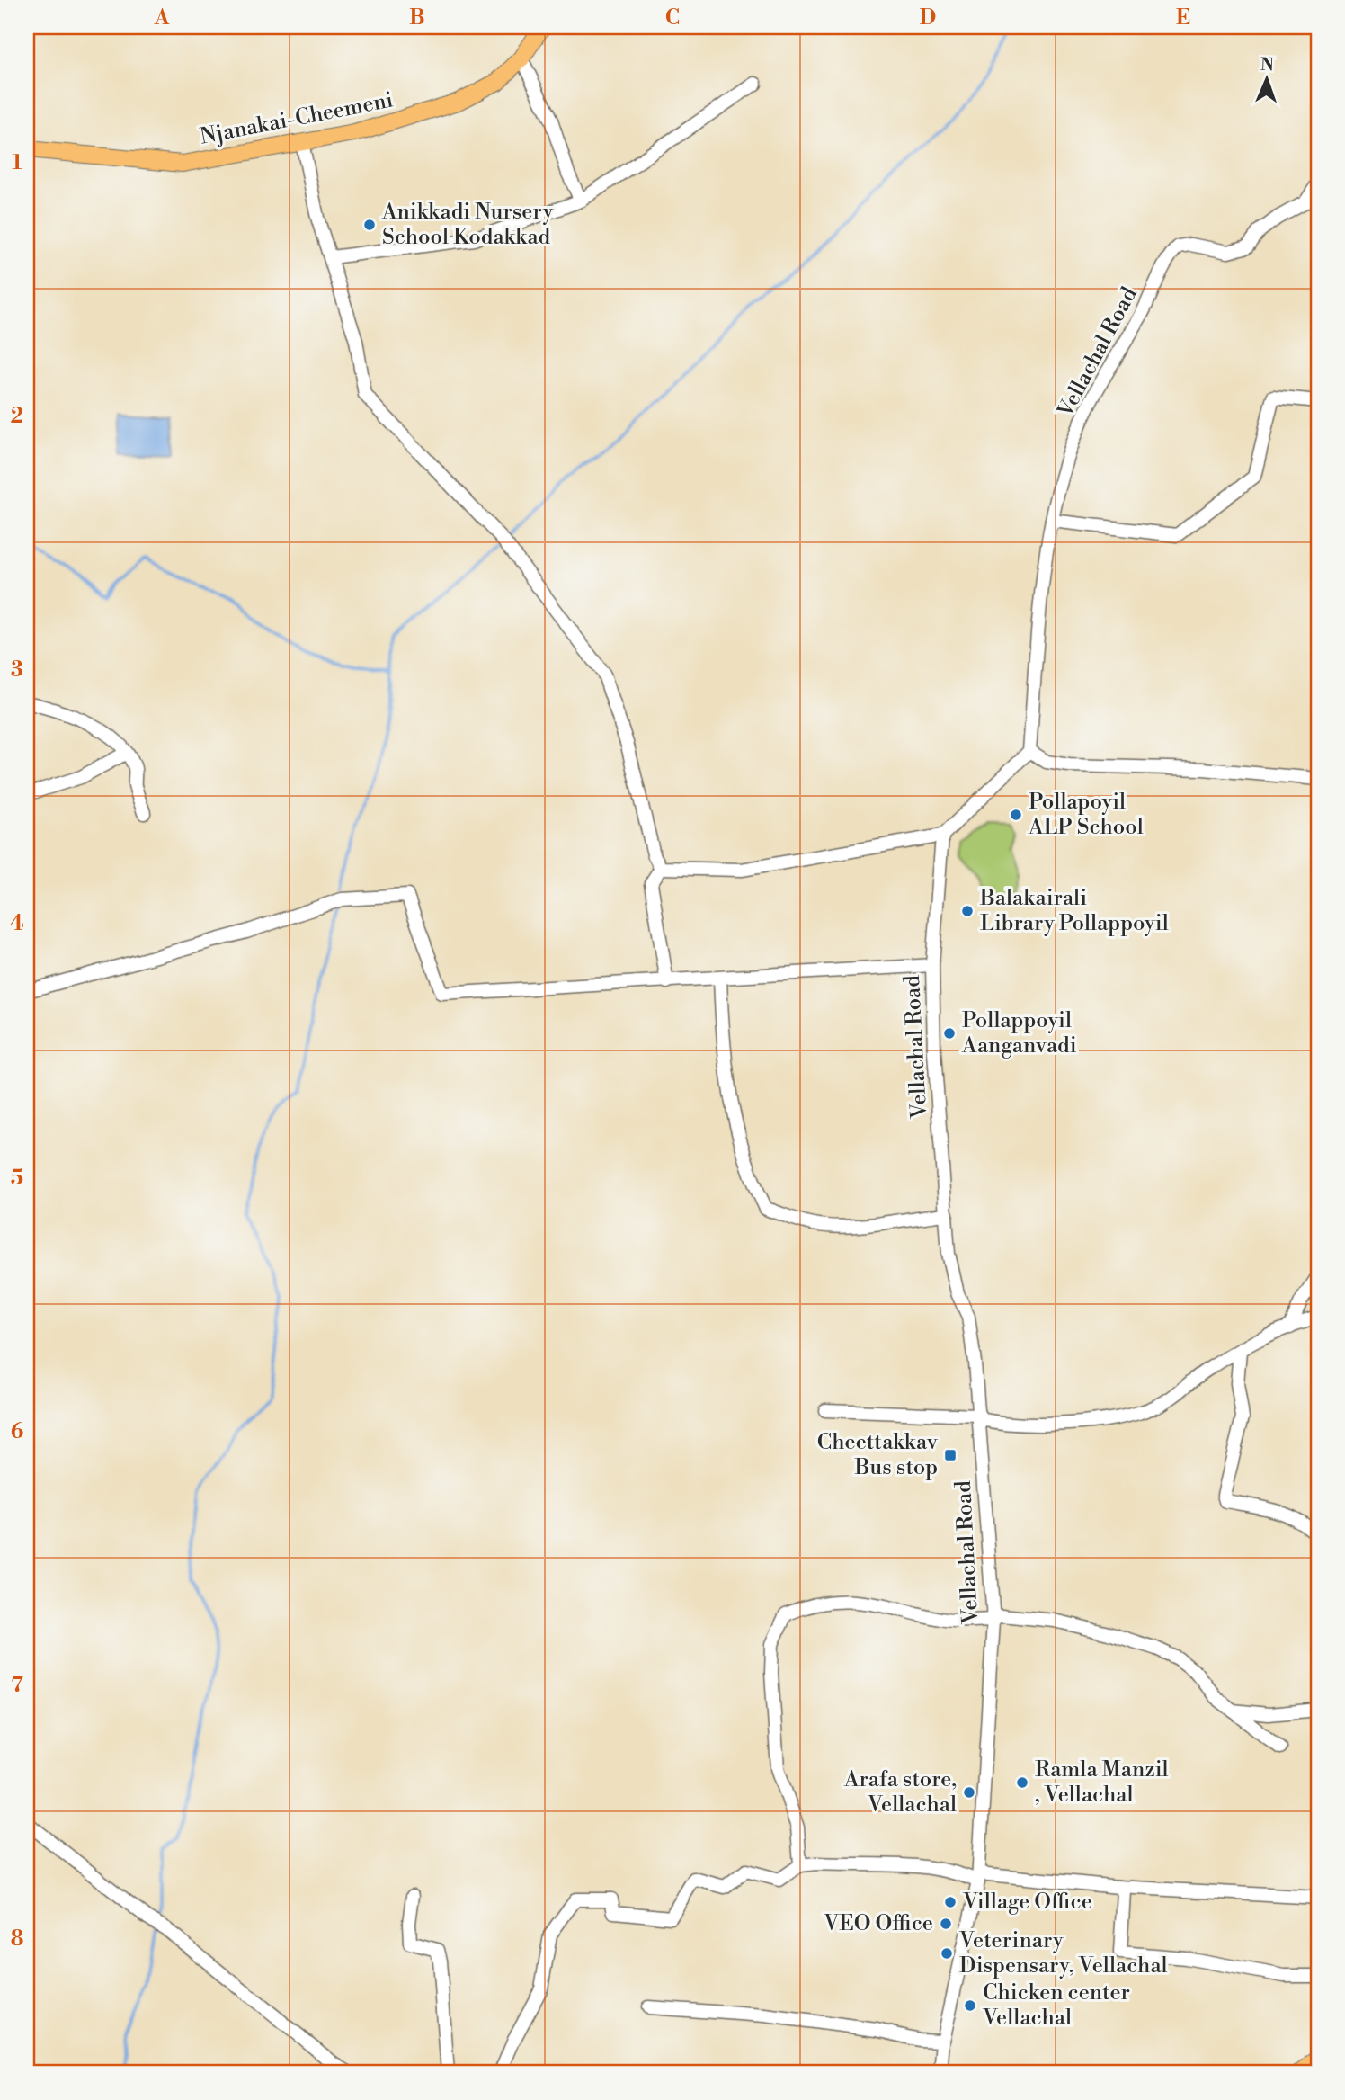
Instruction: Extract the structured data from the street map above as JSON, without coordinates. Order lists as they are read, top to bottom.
{
  "streets": {
    "main road": ["Njanakai-Cheemeni"],
    "street": ["Vellachal Road"]
  },
  "places": {
    "other": [
      "Anikkadi Nursery School Kodakkad",
      "Pollapoyil ALP School",
      "Balakairali Library Pollappoyil",
      "Pollappoyil Aanganvadi",
      "Ramla Manzil , Vellachal",
      "Arafa store, Vellachal",
      "Village Office",
      "VEO Office",
      "Veterinary Dispensary, Vellachal",
      "Chicken center Vellachal"
    ],
    "transit": ["Cheettakkav Bus stop"]
  },
  "north": "top",
  "grid": {
    "columns": [
      "A",
      "B",
      "C",
      "D",
      "E"
    ],
    "rows": [
      "1",
      "2",
      "3",
      "4",
      "5",
      "6",
      "7",
      "8"
    ]
  }
}
